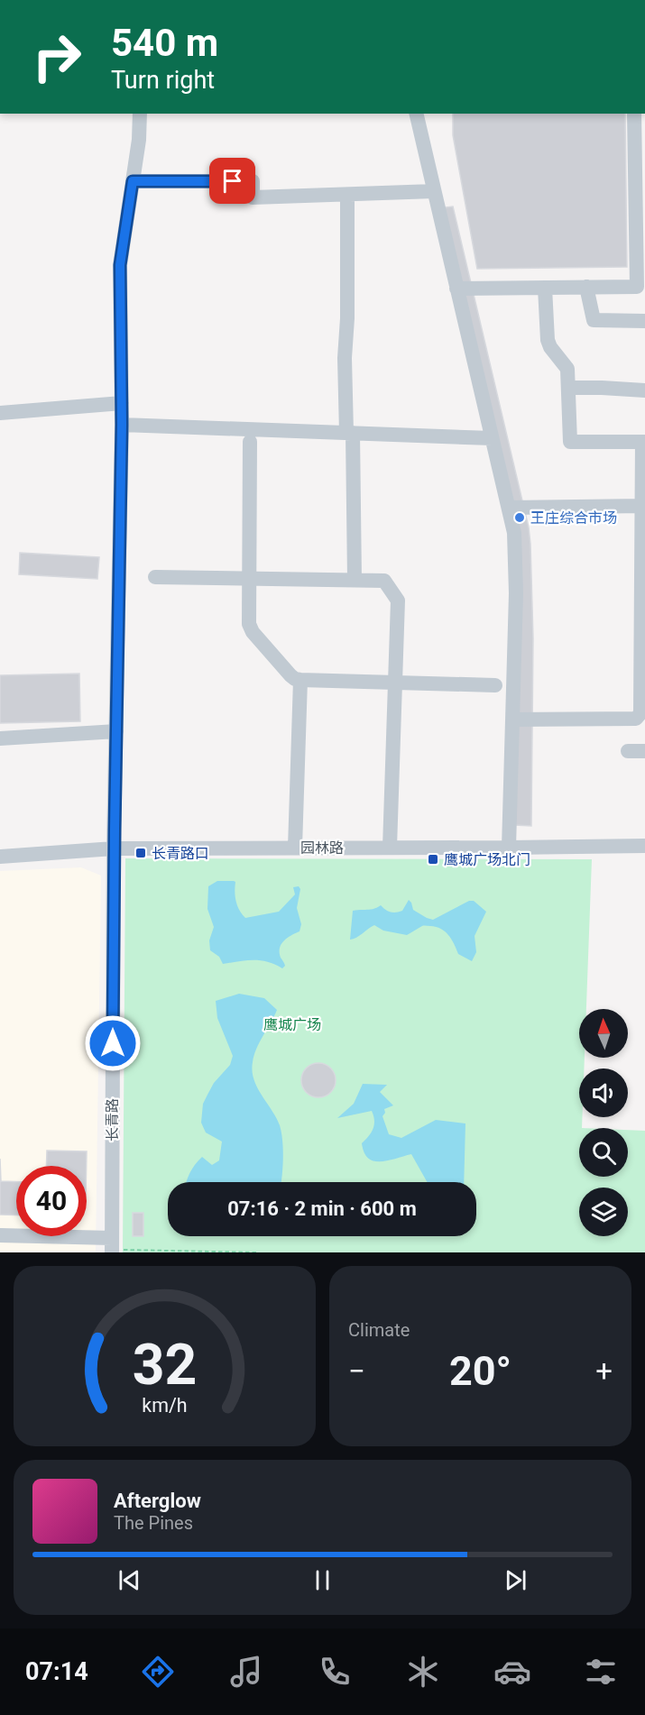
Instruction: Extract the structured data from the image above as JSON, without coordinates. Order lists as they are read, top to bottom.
{
  "streets": {
    "street": ["园林路", "长青路"]
  },
  "crossings": [
    ["园林路", "长青路"]
  ],
  "parks": ["鹰城广场"],
  "places": {
    "other": ["王庄综合市场"],
    "transit": ["长青路口", "鹰城广场北门"]
  },
  "north": "top",
  "page": {
    "turn": ["540 m", "Turn right"],
    "limit": "40",
    "trip": "07:16 · 2 min · 600 m",
    "tile": "Climate",
    "heat": ["−", "20°", "+"],
    "song": ["Afterglow", "The Pines"],
    "tabs": "07:14",
    "gauge": ["32", "km/h"]
  }
}
